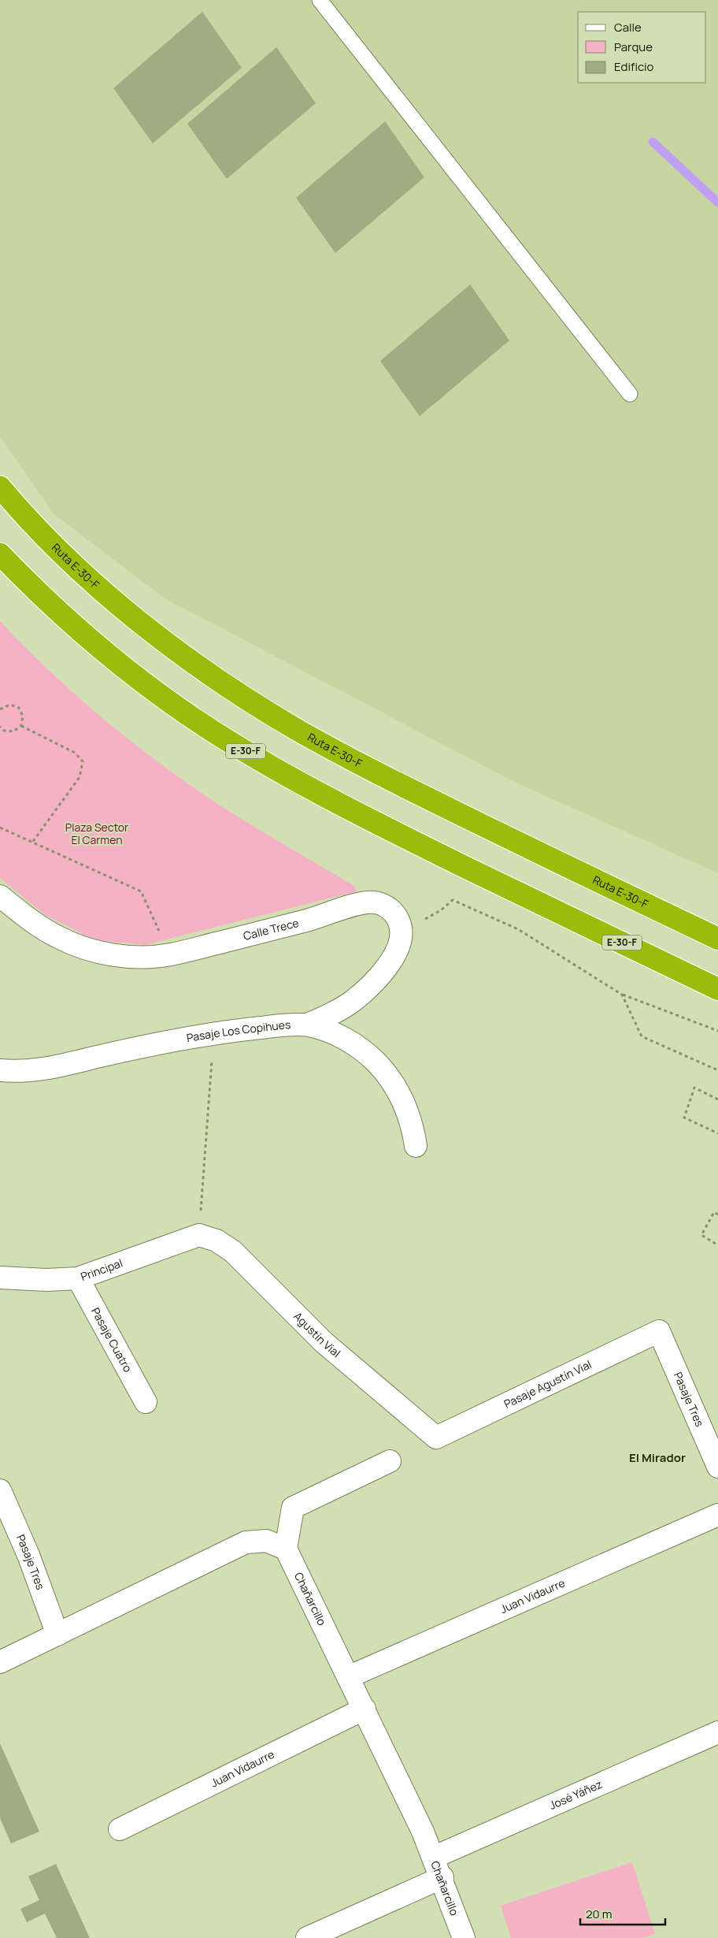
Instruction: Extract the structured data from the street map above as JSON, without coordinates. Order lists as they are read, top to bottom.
{
  "streets": {
    "highway": ["Ruta E-30-F", "E-30-F"],
    "street": [
      "Calle Trece",
      "Pasaje Los Copihues",
      "Principal",
      "Agustín Vial",
      "Pasaje Cuatro",
      "Pasaje Agustín Vial",
      "Pasaje Tres",
      "Juan Vidaurre",
      "Chañarcillo",
      "José Yáñez"
    ]
  },
  "crossings": [
    ["Principal", "Agustín Vial"],
    ["Principal", "Pasaje Cuatro"],
    ["Agustín Vial", "Pasaje Agustín Vial"],
    ["Pasaje Agustín Vial", "Pasaje Tres"],
    ["Juan Vidaurre", "Chañarcillo"],
    ["Chañarcillo", "José Yáñez"]
  ],
  "districts": ["El Mirador"],
  "parks": ["Plaza Sector El Carmen"],
  "legend": ["Calle", "Parque", "Edificio"],
  "scale_bar": "20 m"
}
